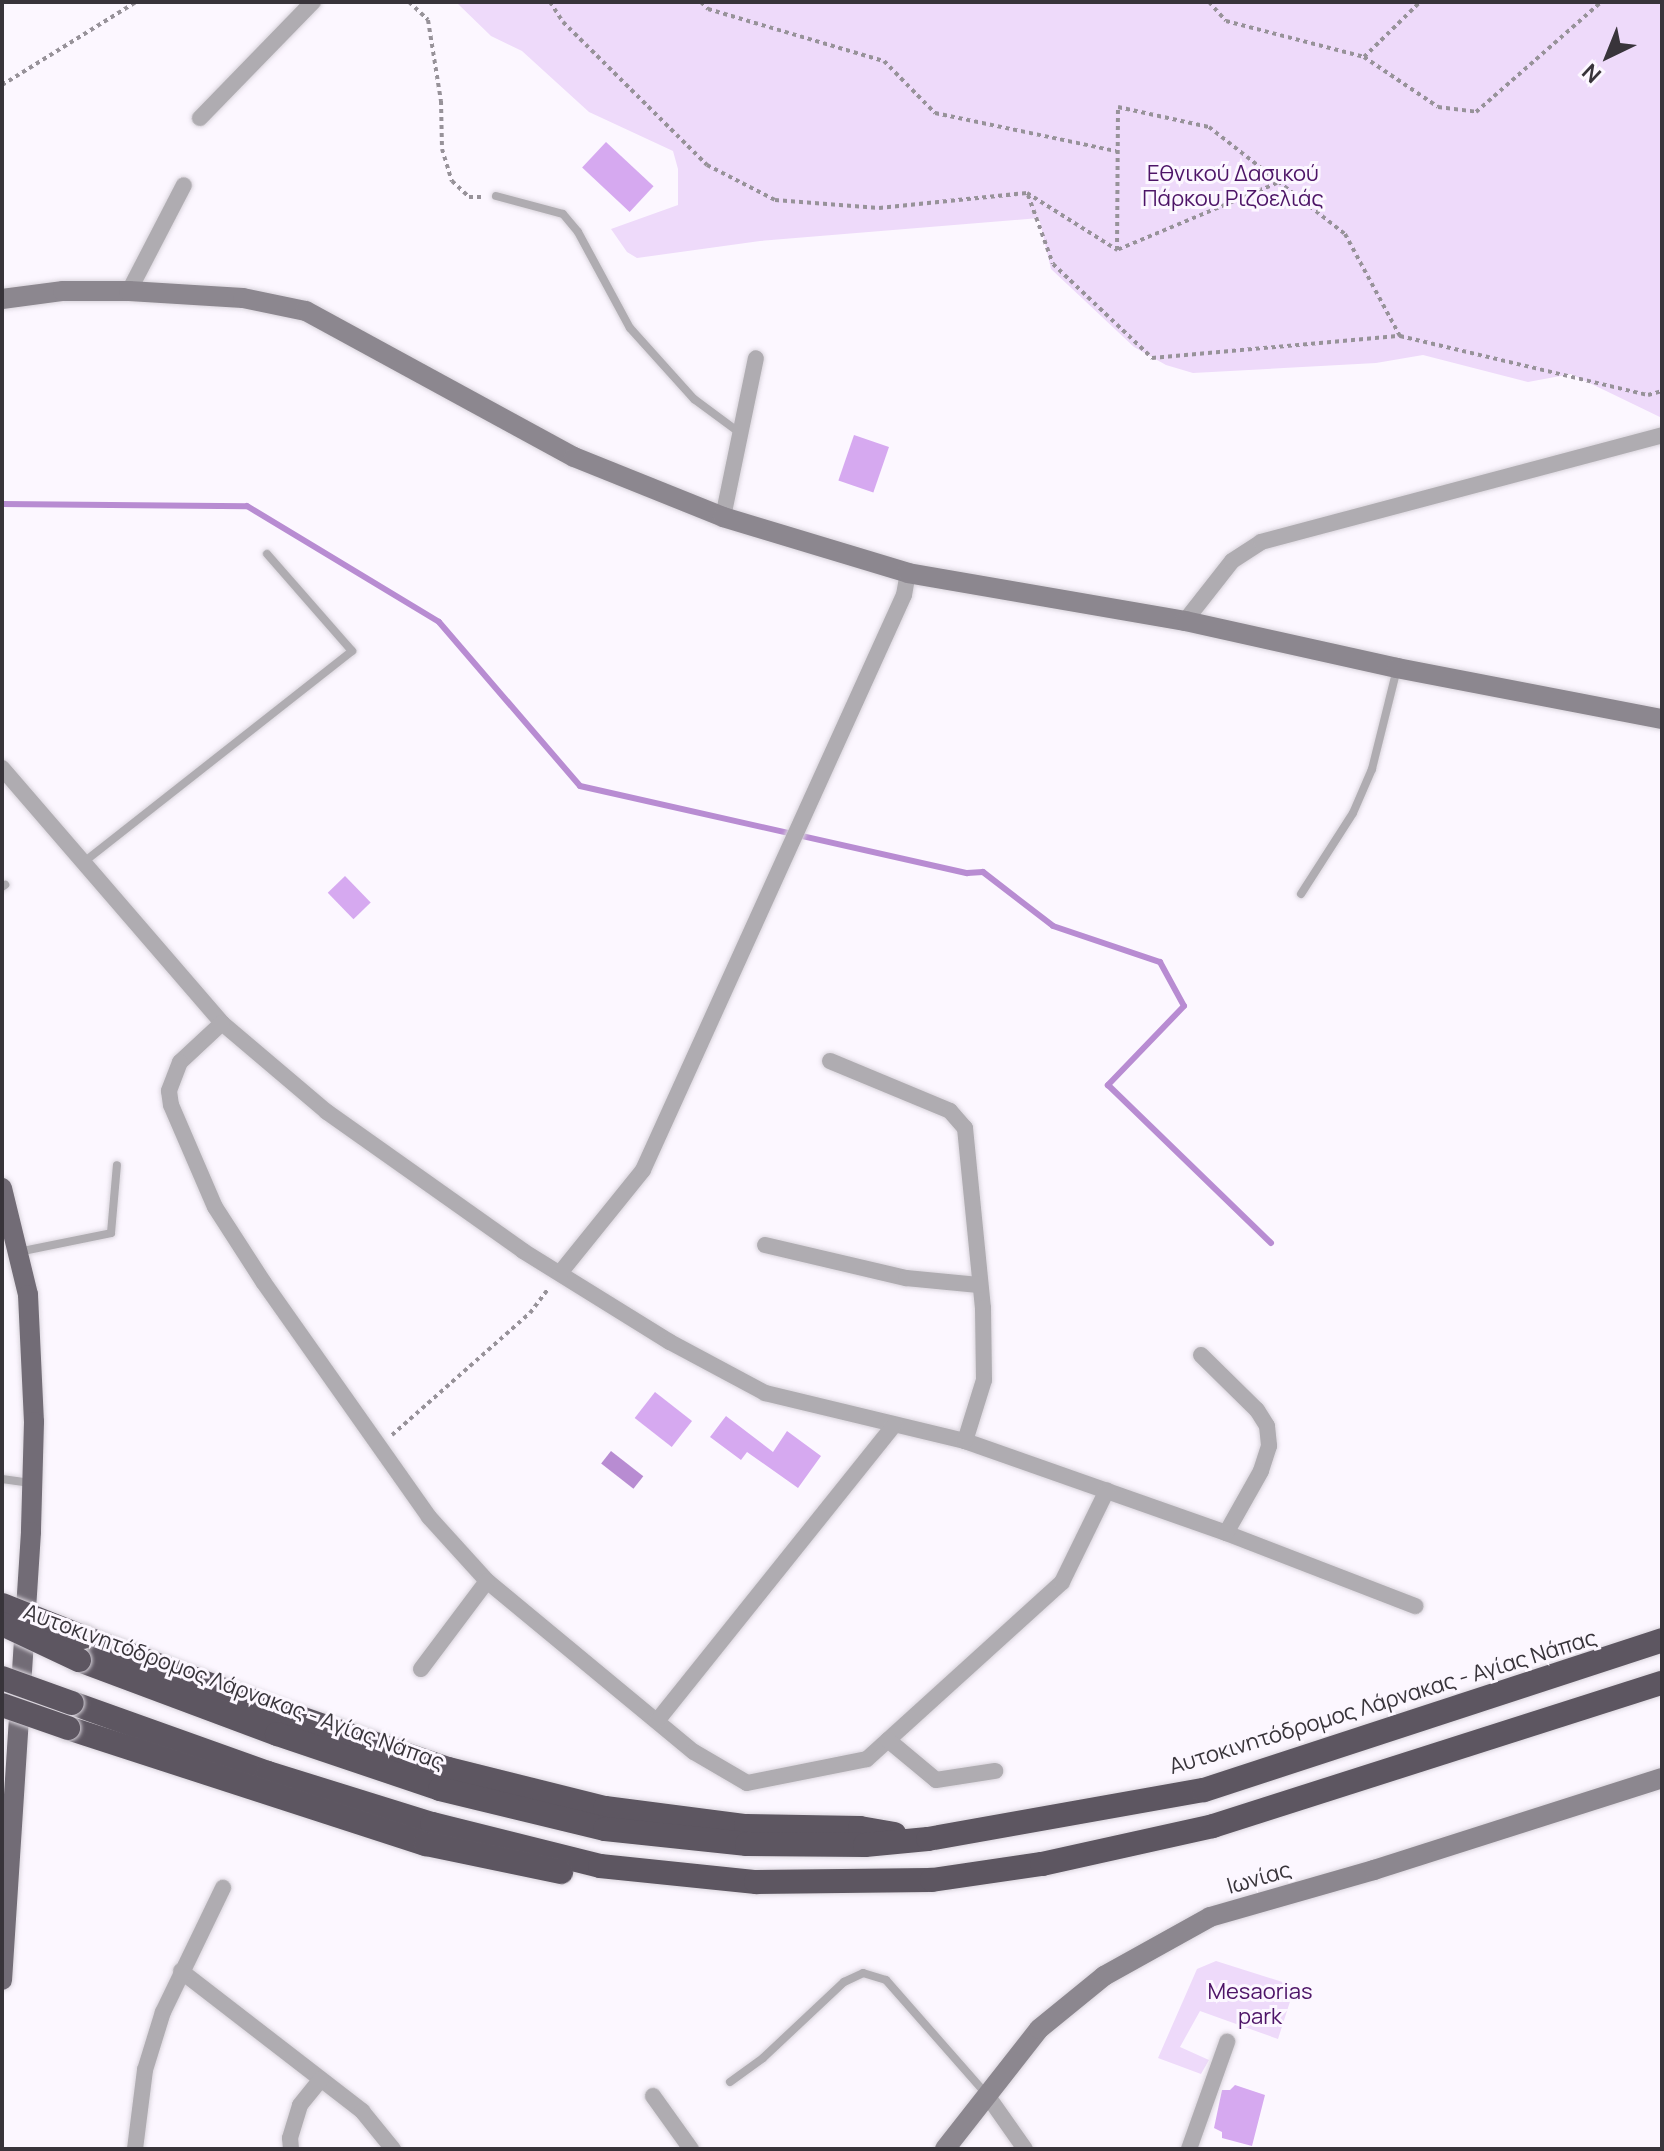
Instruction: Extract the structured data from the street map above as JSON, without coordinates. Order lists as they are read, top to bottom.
{
  "streets": {
    "highway": ["Αυτοκινητόδρομος Λάρνακας - Αγίας Νάπας"],
    "main road": ["Ιωνίας"]
  },
  "parks": ["Εθνικού Δασικού Πάρκου Ριζοελιάς", "Mesaorias park"],
  "north": "bottom left"
}
